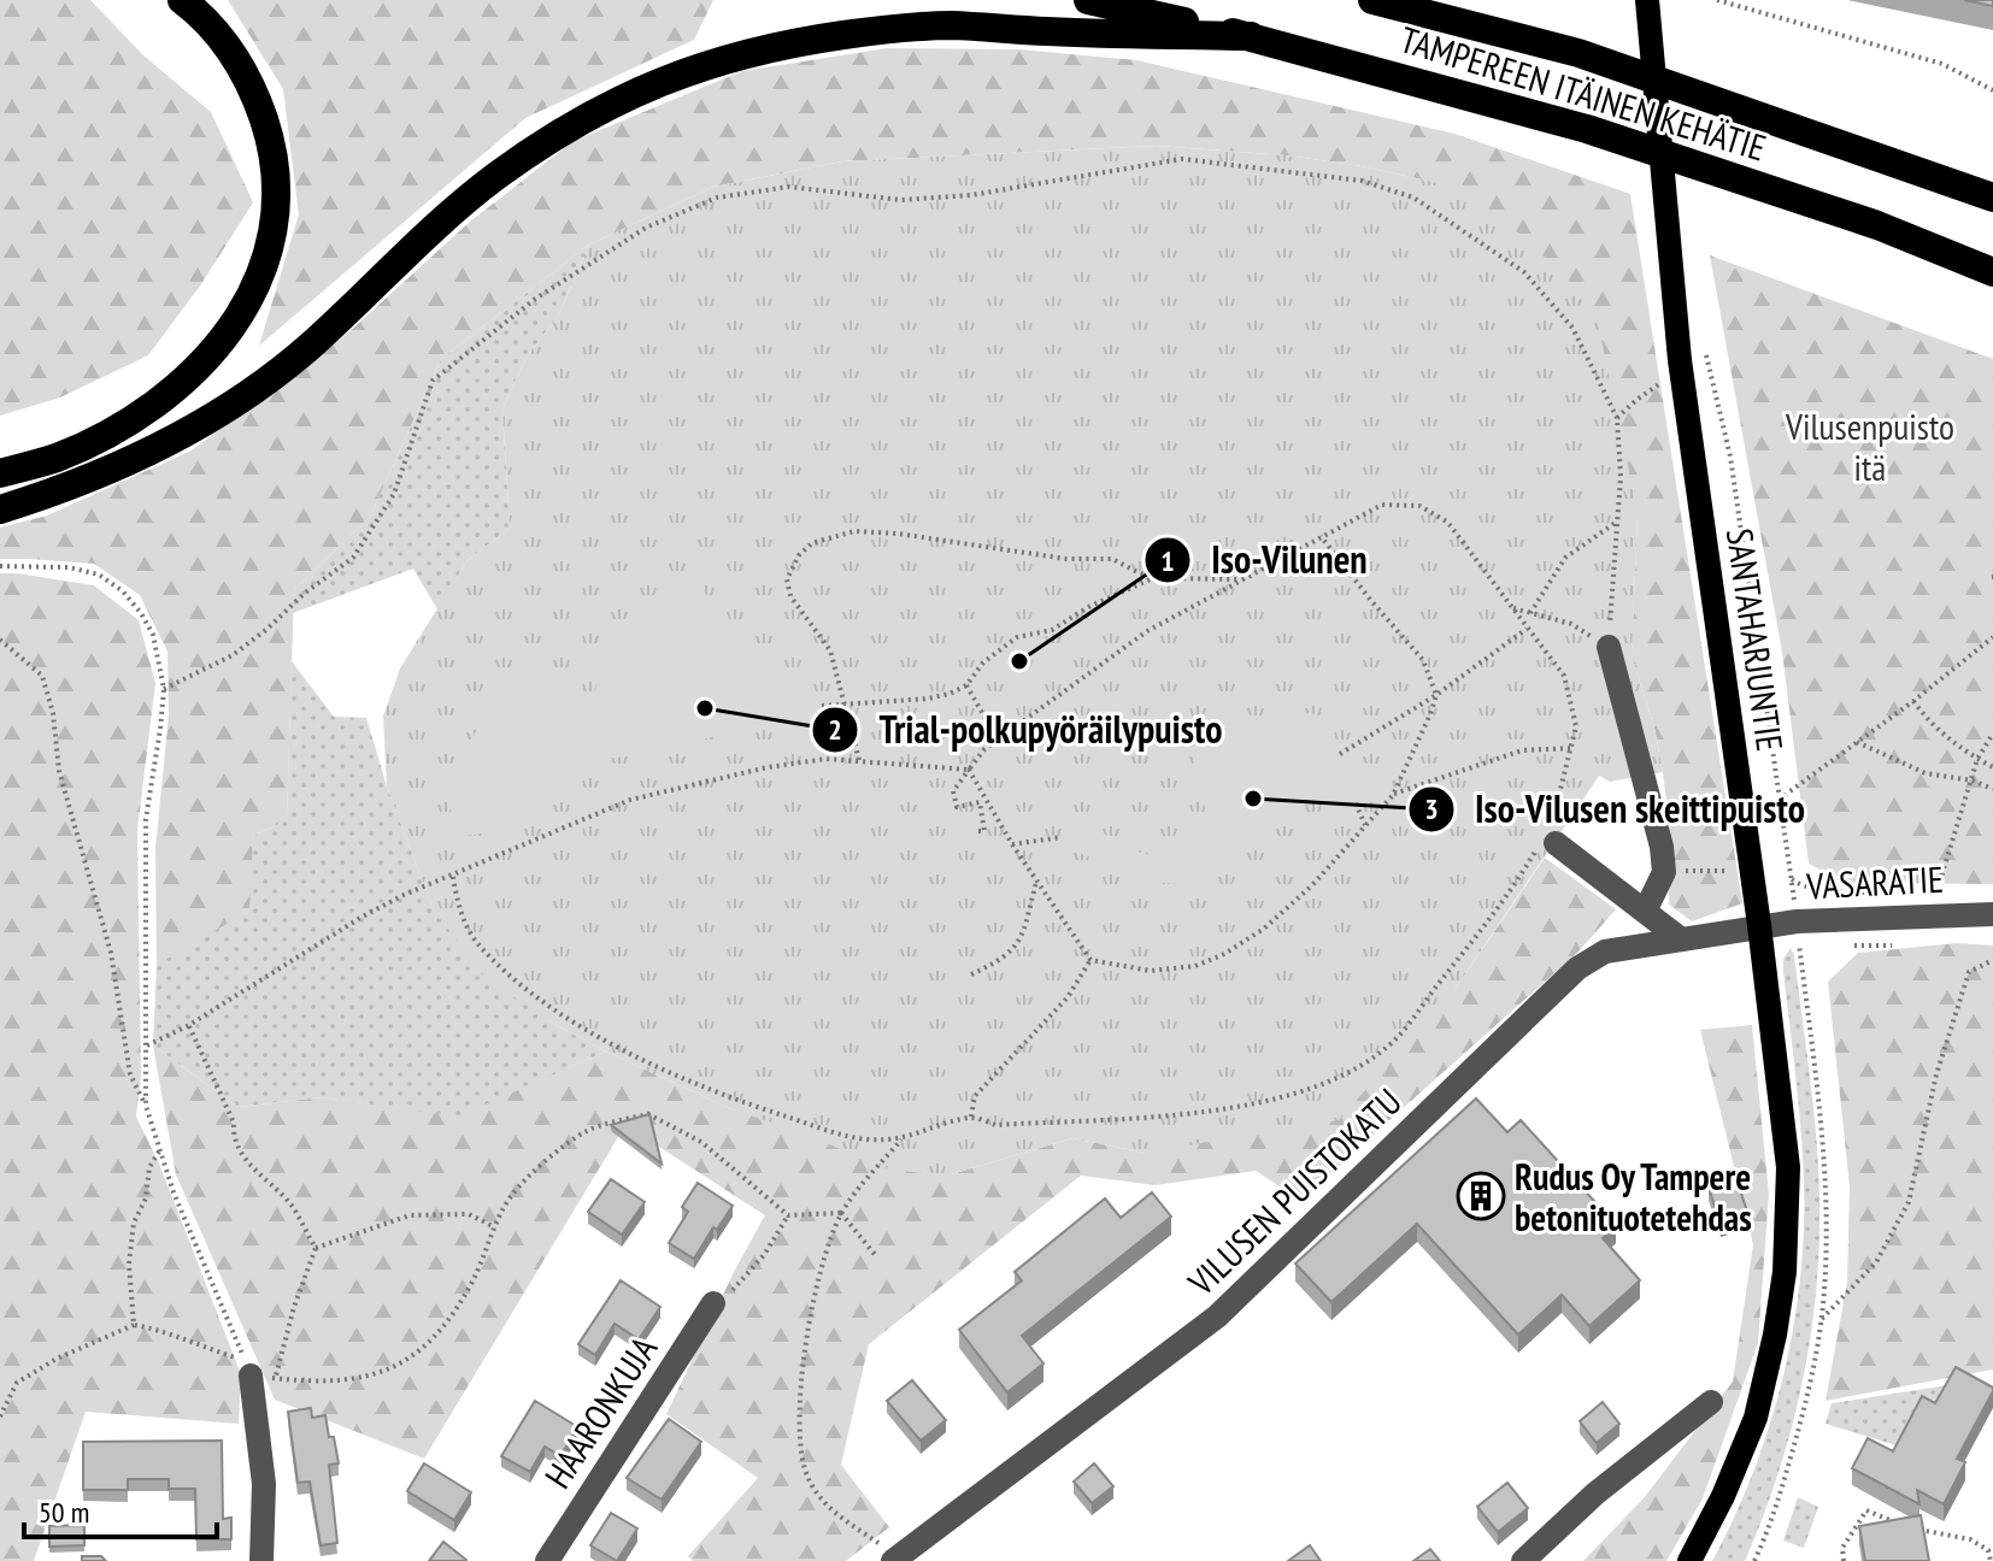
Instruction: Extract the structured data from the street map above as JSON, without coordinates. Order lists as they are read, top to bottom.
{
  "streets": {
    "highway": ["TAMPEREEN ITÄINEN KEHÄTIE"],
    "main road": ["SANTAHARJUNTIE"],
    "street": ["VASARATIE", "VILUSEN PUISTOKATU", "HAARONKUJA"]
  },
  "crossings": [
    ["SANTAHARJUNTIE", "VASARATIE"],
    ["SANTAHARJUNTIE", "VILUSEN PUISTOKATU"],
    ["VASARATIE", "VILUSEN PUISTOKATU"]
  ],
  "parks": ["Vilusenpuisto itä"],
  "places": {
    "other": ["Iso-Vilunen", "Trial-polkupyöräilypuisto", "Iso-Vilusen skeittipuisto"],
    "building": ["Rudus Oy Tampere betonituotetehdas"]
  },
  "scale_bar": "50 m"
}
